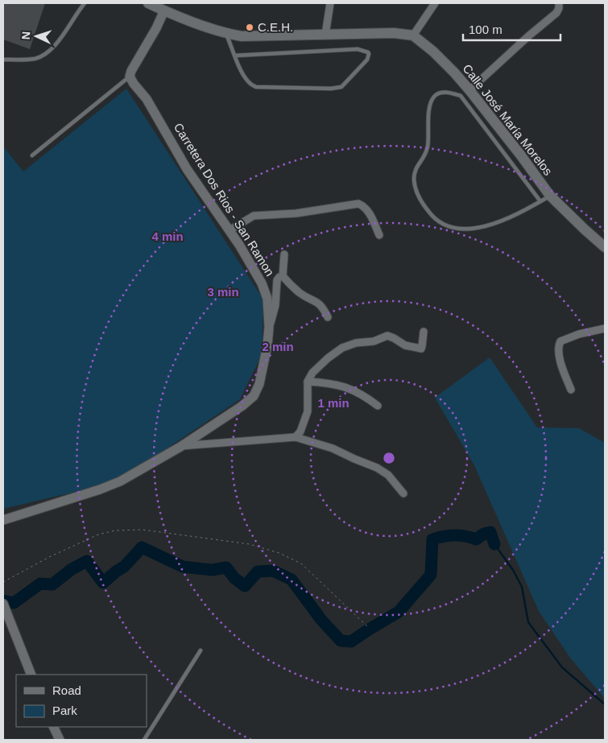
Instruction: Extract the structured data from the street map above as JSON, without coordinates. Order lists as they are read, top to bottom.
{
  "streets": {
    "main road": ["Calle José María Morelos"],
    "street": ["Carretera Dos Rios - San Ramon"]
  },
  "places": ["C.E.H."],
  "legend": ["Road", "Park"],
  "scale_bar": "100 m",
  "north": "left",
  "rings": [
    "4 min",
    "3 min",
    "2 min",
    "1 min"
  ]
}
